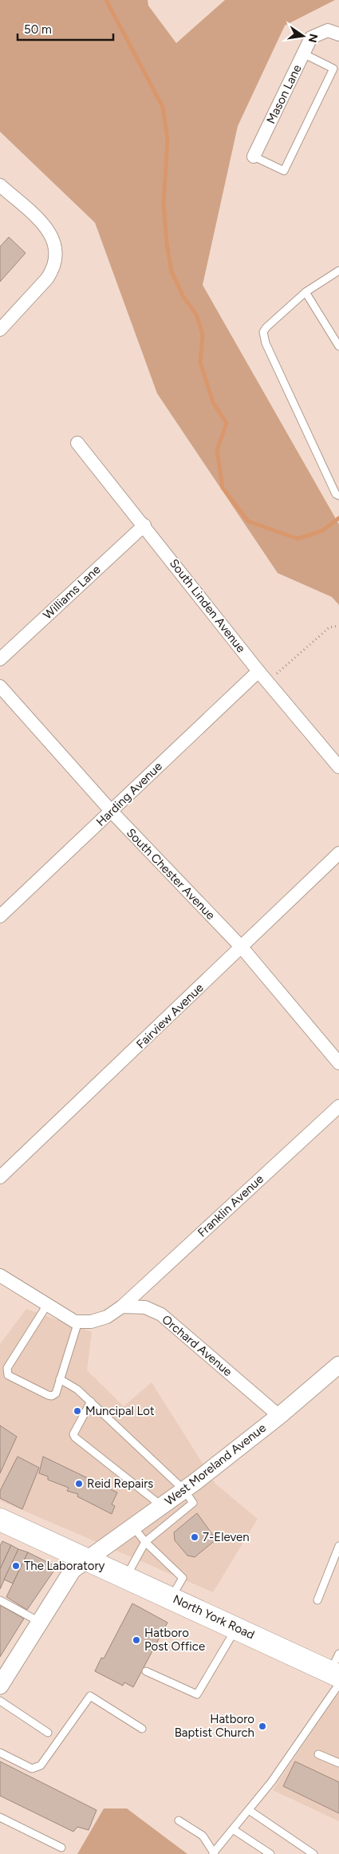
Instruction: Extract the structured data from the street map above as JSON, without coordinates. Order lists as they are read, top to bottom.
{
  "streets": {
    "highway": ["North York Road"],
    "street": [
      "Mason Lane",
      "Williams Lane",
      "South Linden Avenue",
      "Harding Avenue",
      "South Chester Avenue",
      "Fairview Avenue",
      "Franklin Avenue",
      "Orchard Avenue",
      "West Moreland Avenue"
    ]
  },
  "crossings": [
    ["Williams Lane", "South Linden Avenue"],
    ["South Linden Avenue", "Harding Avenue"],
    ["Harding Avenue", "South Chester Avenue"],
    ["South Chester Avenue", "Fairview Avenue"],
    ["Franklin Avenue", "Orchard Avenue"],
    ["Orchard Avenue", "West Moreland Avenue"],
    ["West Moreland Avenue", "North York Road"]
  ],
  "places": [
    "Muncipal Lot",
    "Reid Repairs",
    "7-Eleven",
    "The Laboratory",
    "Hatboro Post Office",
    "Hatboro Baptist Church"
  ],
  "scale_bar": "50 m",
  "north": "right"
}
